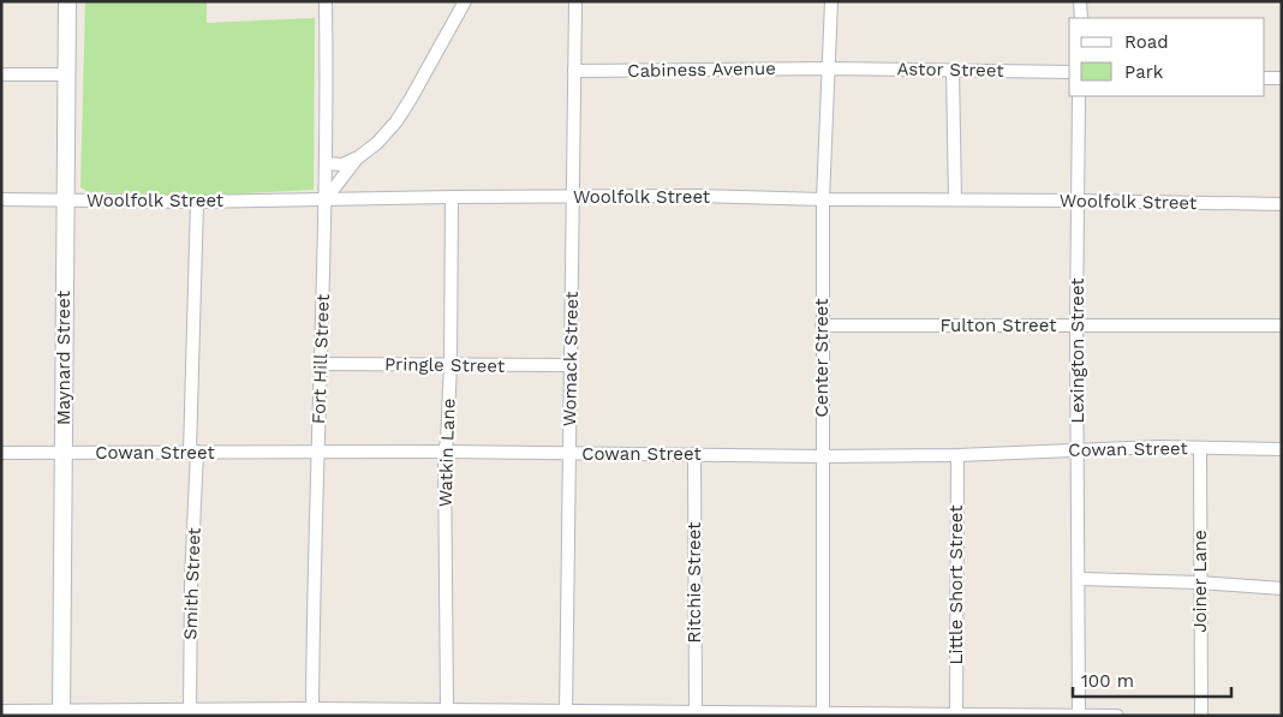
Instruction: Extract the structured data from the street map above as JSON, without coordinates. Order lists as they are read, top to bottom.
{
  "streets": {
    "street": [
      "Cabiness Avenue",
      "Astor Street",
      "Woolfolk Street",
      "Fulton Street",
      "Lexington Street",
      "Maynard Street",
      "Center Street",
      "Fort Hill Street",
      "Womack Street",
      "Pringle Street",
      "Cowan Street",
      "Watkin Lane",
      "Joiner Lane",
      "Ritchie Street",
      "Smith Street",
      "Little Short Street"
    ]
  },
  "crossings": [
    ["Cabiness Avenue", "Astor Street"],
    ["Cabiness Avenue", "Center Street"],
    ["Cabiness Avenue", "Womack Street"],
    ["Astor Street", "Center Street"],
    ["Woolfolk Street", "Lexington Street"],
    ["Woolfolk Street", "Maynard Street"],
    ["Woolfolk Street", "Center Street"],
    ["Woolfolk Street", "Fort Hill Street"],
    ["Woolfolk Street", "Womack Street"],
    ["Woolfolk Street", "Watkin Lane"],
    ["Woolfolk Street", "Smith Street"],
    ["Fulton Street", "Lexington Street"],
    ["Fulton Street", "Center Street"],
    ["Lexington Street", "Cowan Street"],
    ["Maynard Street", "Cowan Street"],
    ["Center Street", "Cowan Street"],
    ["Fort Hill Street", "Pringle Street"],
    ["Fort Hill Street", "Cowan Street"],
    ["Womack Street", "Pringle Street"],
    ["Womack Street", "Cowan Street"],
    ["Pringle Street", "Watkin Lane"],
    ["Cowan Street", "Watkin Lane"],
    ["Cowan Street", "Joiner Lane"],
    ["Cowan Street", "Ritchie Street"],
    ["Cowan Street", "Smith Street"],
    ["Cowan Street", "Little Short Street"]
  ],
  "legend": ["Road", "Park"],
  "scale_bar": "100 m"
}
